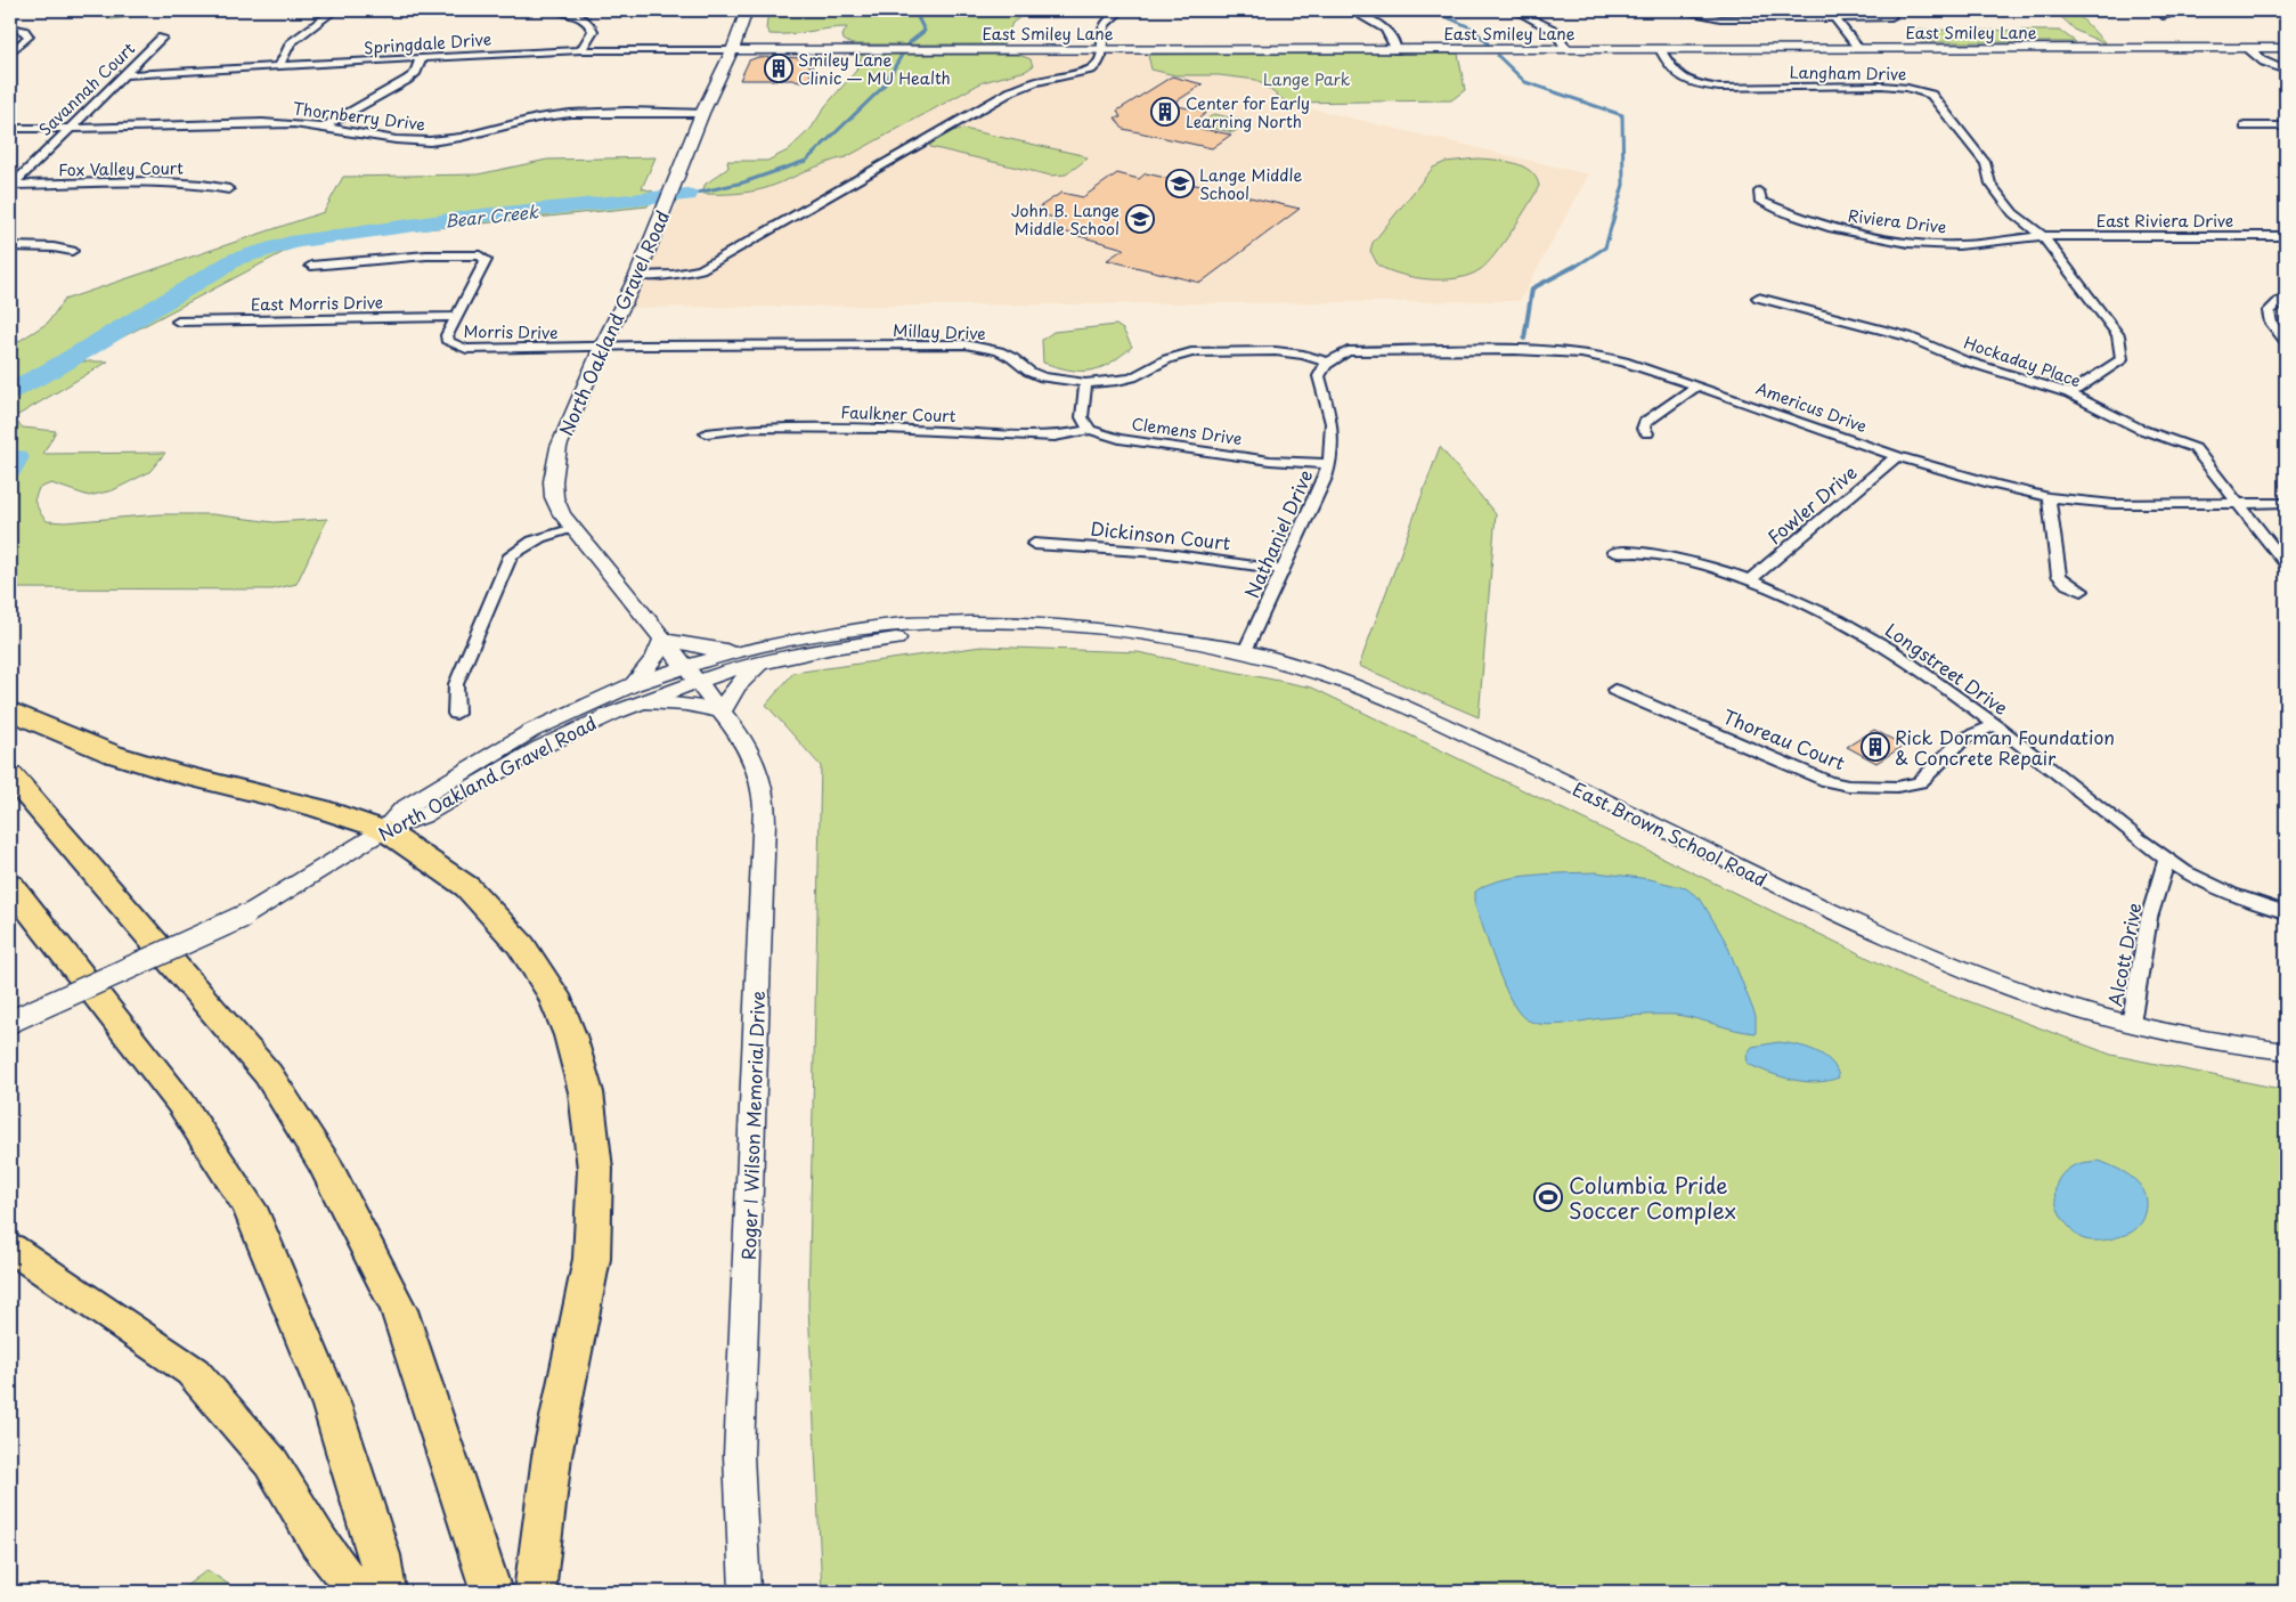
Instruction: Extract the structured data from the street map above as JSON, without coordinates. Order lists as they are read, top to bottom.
{
  "streets": {
    "street": [
      "East Smiley Lane",
      "Springdale Drive",
      "Langham Drive",
      "Savannah Court",
      "Thornberry Drive",
      "Fox Valley Court",
      "East Riviera Drive",
      "Riviera Drive",
      "East Morris Drive",
      "North Oakland Gravel Road",
      "Morris Drive",
      "Millay Drive",
      "Hockaday Place",
      "Americus Drive",
      "Faulkner Court",
      "Clemens Drive",
      "Fowler Drive",
      "Nathaniel Drive",
      "Dickinson Court",
      "Longstreet Drive",
      "Thoreau Court",
      "East Brown School Road",
      "Alcott Drive",
      "Roger I Wilson Memorial Drive"
    ]
  },
  "crossings": [
    ["East Smiley Lane", "Springdale Drive"],
    ["East Smiley Lane", "Langham Drive"],
    ["East Smiley Lane", "North Oakland Gravel Road"],
    ["Springdale Drive", "Savannah Court"],
    ["Springdale Drive", "North Oakland Gravel Road"],
    ["Langham Drive", "East Riviera Drive"],
    ["Langham Drive", "Riviera Drive"],
    ["Langham Drive", "Hockaday Place"],
    ["Savannah Court", "Thornberry Drive"],
    ["Savannah Court", "Fox Valley Court"],
    ["Thornberry Drive", "North Oakland Gravel Road"],
    ["East Riviera Drive", "Riviera Drive"],
    ["East Morris Drive", "Morris Drive"],
    ["North Oakland Gravel Road", "Morris Drive"],
    ["North Oakland Gravel Road", "Millay Drive"],
    ["North Oakland Gravel Road", "East Brown School Road"],
    ["North Oakland Gravel Road", "Roger I Wilson Memorial Drive"],
    ["Morris Drive", "Millay Drive"],
    ["Millay Drive", "Americus Drive"],
    ["Millay Drive", "Nathaniel Drive"],
    ["Hockaday Place", "Americus Drive"],
    ["Americus Drive", "Fowler Drive"],
    ["Americus Drive", "Nathaniel Drive"],
    ["Faulkner Court", "Clemens Drive"],
    ["Clemens Drive", "Nathaniel Drive"],
    ["Fowler Drive", "Longstreet Drive"],
    ["Nathaniel Drive", "Dickinson Court"],
    ["Nathaniel Drive", "East Brown School Road"],
    ["Longstreet Drive", "Thoreau Court"],
    ["Longstreet Drive", "Alcott Drive"],
    ["East Brown School Road", "Alcott Drive"],
    ["East Brown School Road", "Roger I Wilson Memorial Drive"]
  ],
  "water": ["Bear Creek"],
  "parks": ["Lange Park"],
  "places": {
    "building": ["Smiley Lane Clinic — MU Health", "Center for Early Learning North", "Rick Dorman Foundation & Concrete Repair"],
    "school or university": ["Lange Middle School", "John B. Lange Middle School"],
    "sports": ["Columbia Pride Soccer Complex"]
  }
}
